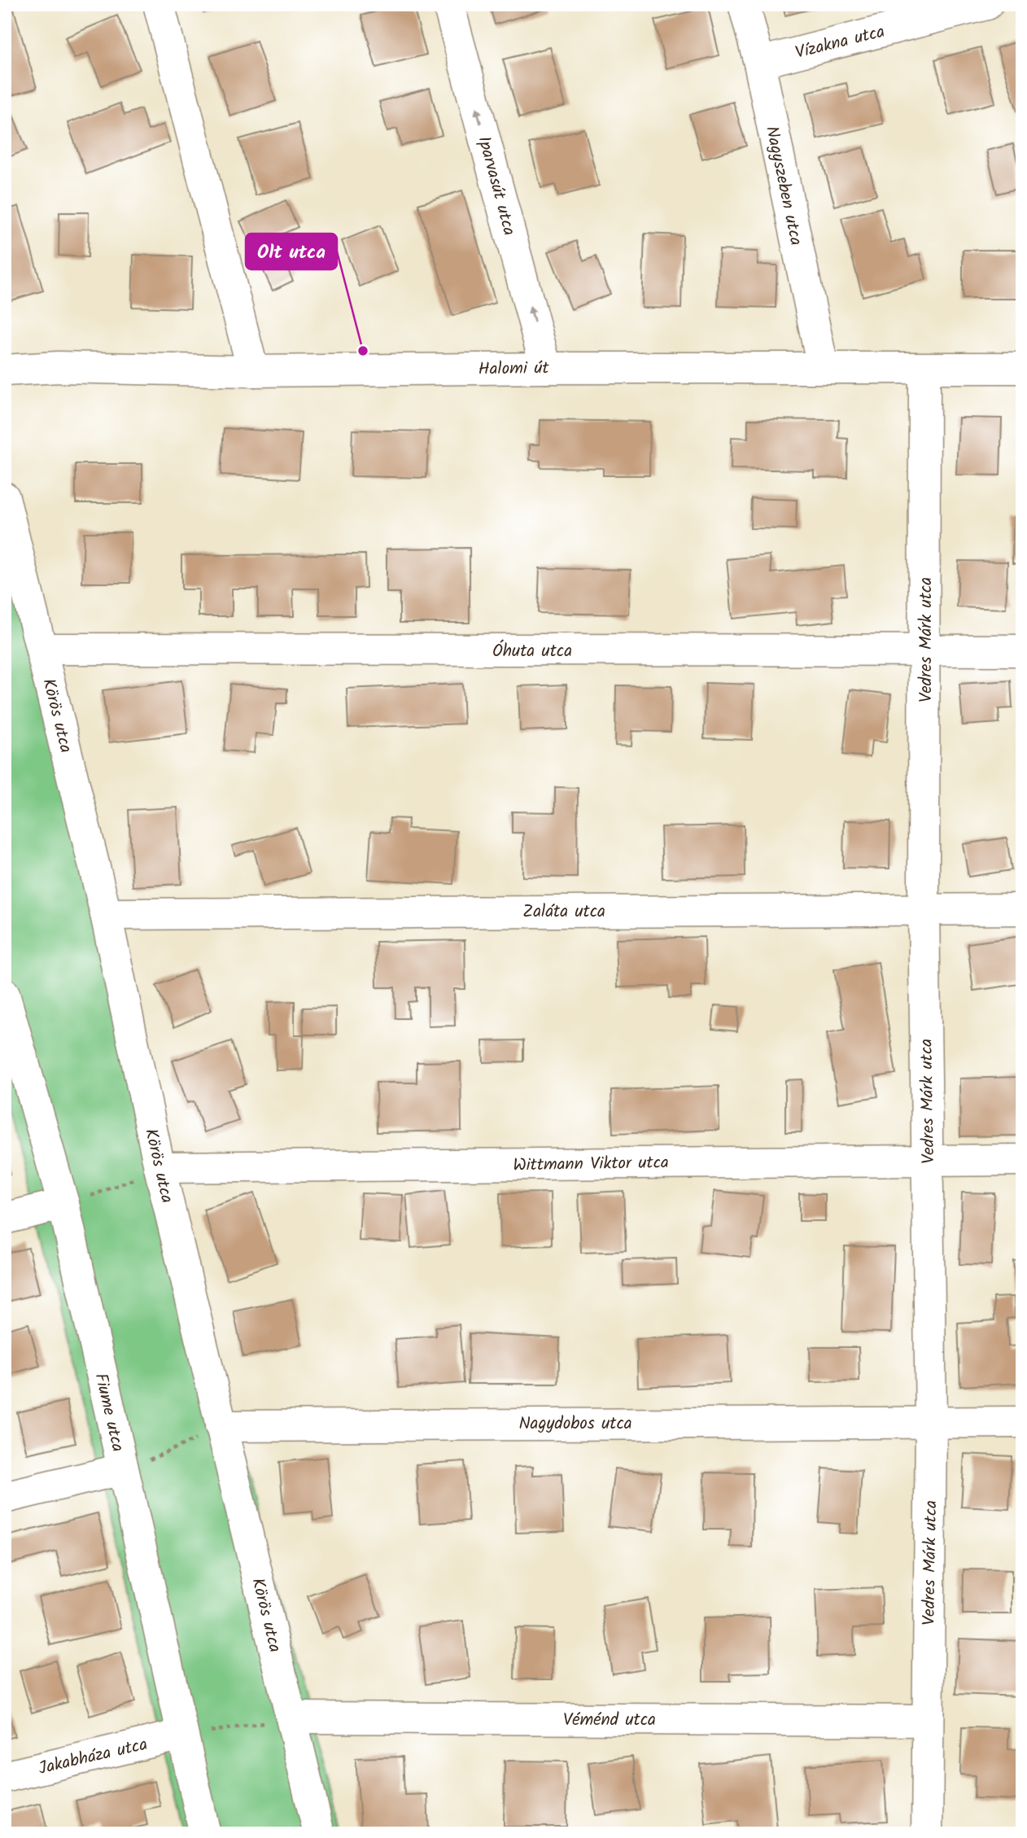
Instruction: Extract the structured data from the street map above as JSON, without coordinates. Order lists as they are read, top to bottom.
{
  "streets": {
    "street": [
      "Vízakna utca",
      "Iparvasút utca",
      "Nagyszeben utca",
      "Halomi út",
      "Vedres Márk utca",
      "Óhuta utca",
      "Körös utca",
      "Zaláta utca",
      "Wittmann Viktor utca",
      "Fiume utca",
      "Nagydobos utca",
      "Véménd utca",
      "Jakabháza utca"
    ]
  },
  "crossings": [
    ["Vízakna utca", "Nagyszeben utca"],
    ["Iparvasút utca", "Halomi út"],
    ["Nagyszeben utca", "Halomi út"],
    ["Halomi út", "Vedres Márk utca"],
    ["Vedres Márk utca", "Óhuta utca"],
    ["Vedres Márk utca", "Zaláta utca"],
    ["Vedres Márk utca", "Wittmann Viktor utca"],
    ["Vedres Márk utca", "Nagydobos utca"],
    ["Vedres Márk utca", "Véménd utca"],
    ["Óhuta utca", "Körös utca"],
    ["Körös utca", "Zaláta utca"],
    ["Körös utca", "Wittmann Viktor utca"],
    ["Körös utca", "Nagydobos utca"],
    ["Körös utca", "Véménd utca"],
    ["Fiume utca", "Jakabháza utca"]
  ],
  "places": ["Olt utca"]
}
